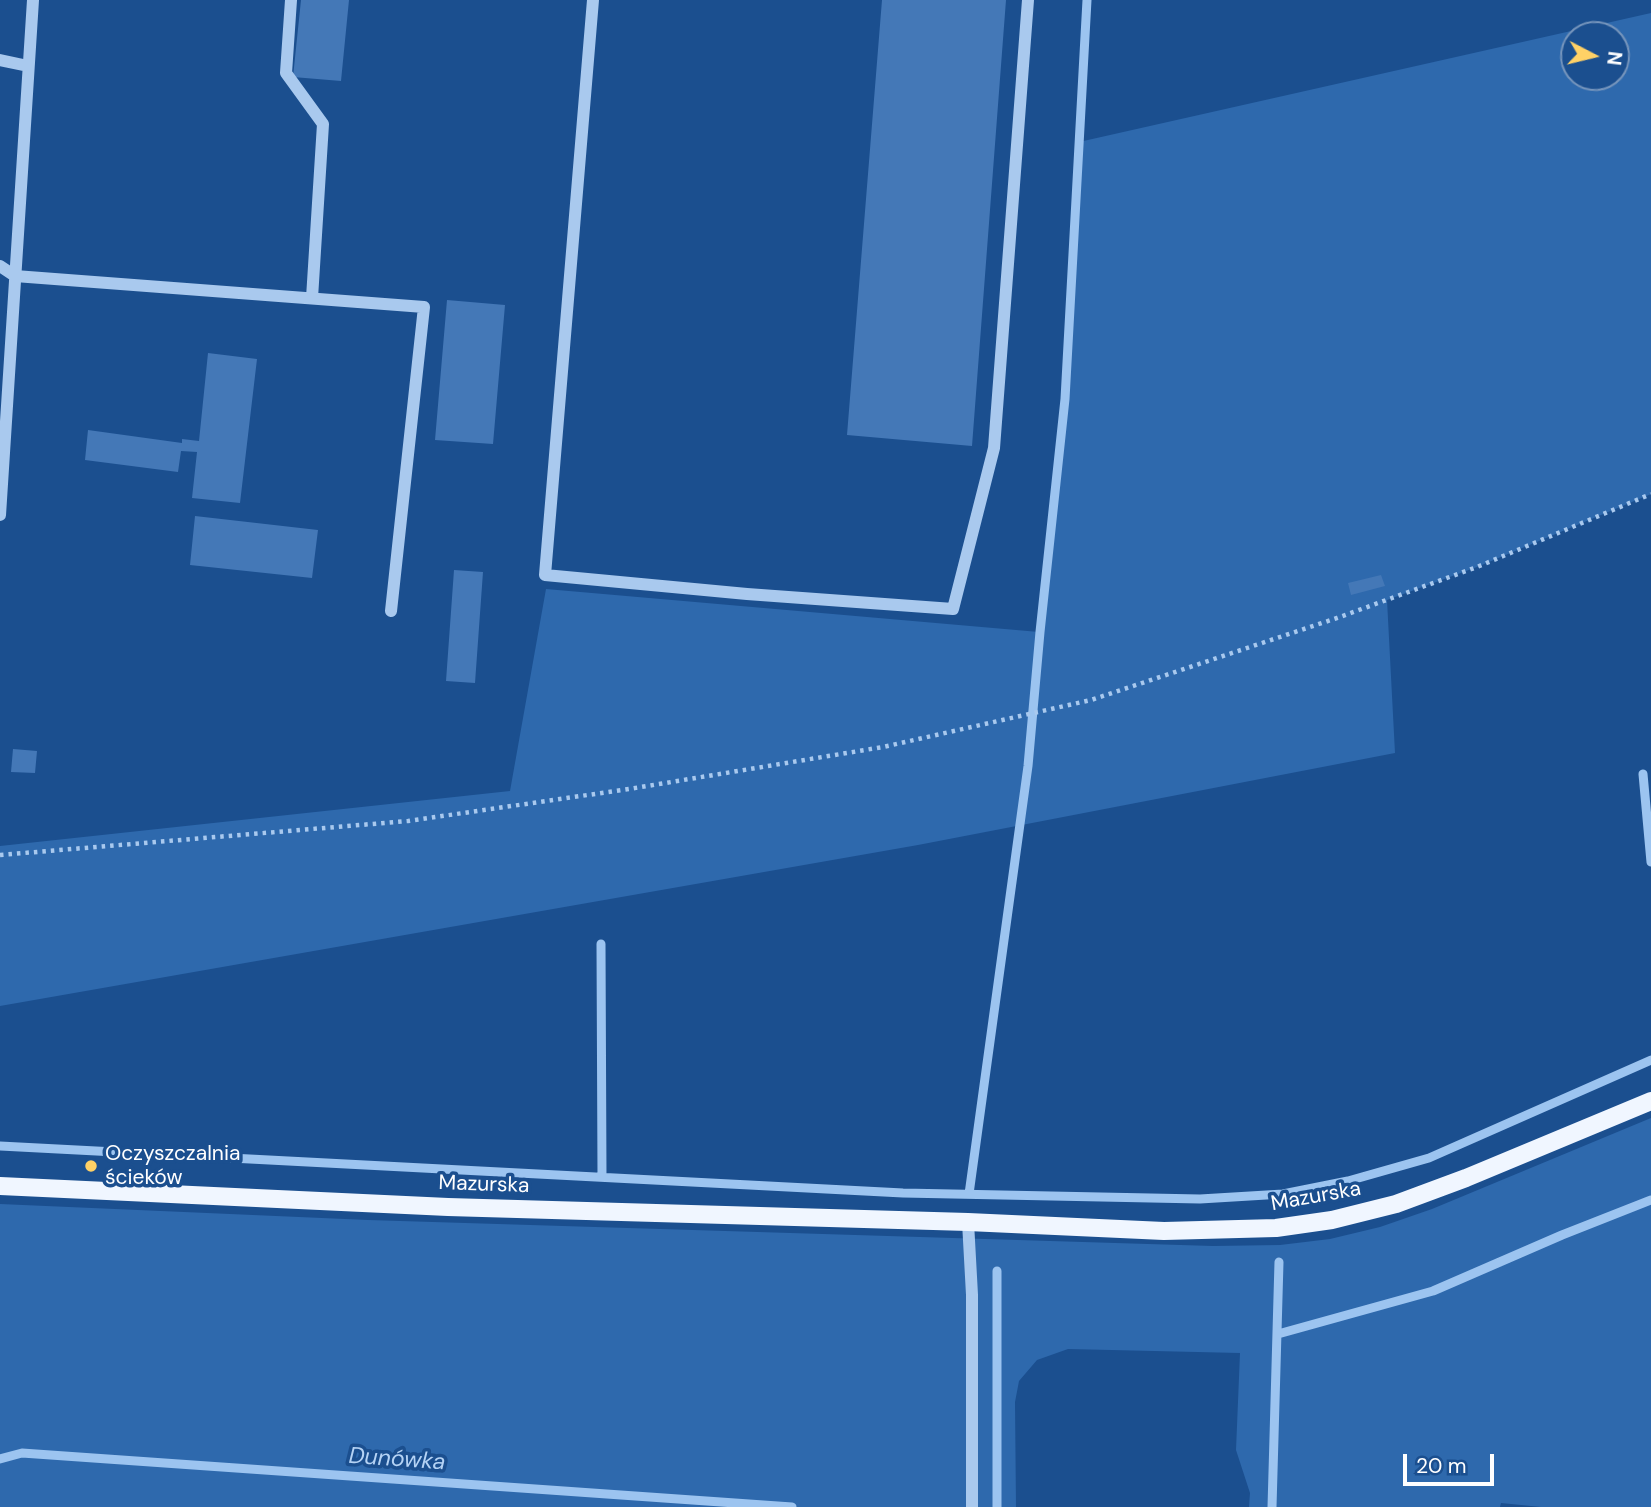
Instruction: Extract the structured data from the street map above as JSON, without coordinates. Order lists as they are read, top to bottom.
{
  "streets": {
    "main road": ["Mazurska"]
  },
  "water": ["Dunówka"],
  "places": ["Oczyszczalnia ścieków"],
  "scale_bar": "20 m",
  "north": "right"
}
